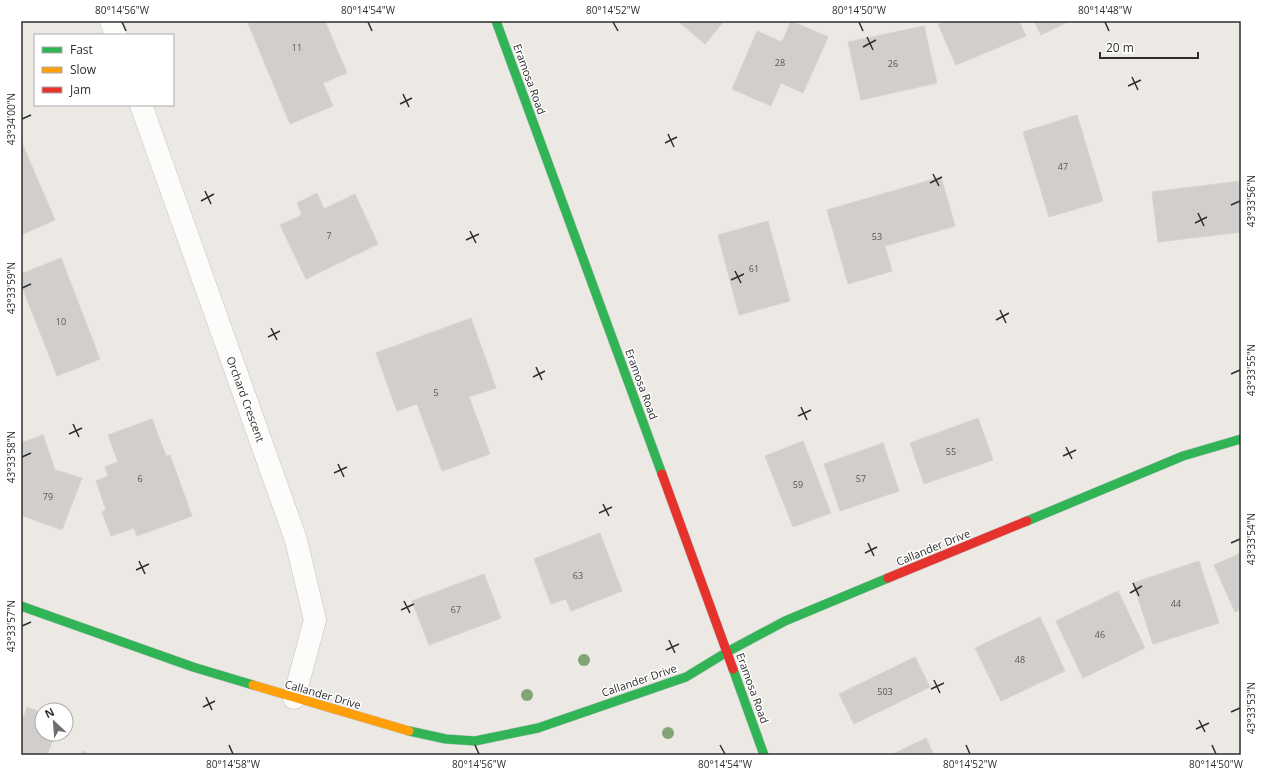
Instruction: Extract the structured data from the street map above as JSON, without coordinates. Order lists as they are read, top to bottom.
{
  "streets": {
    "street": ["Eramosa Road", "Orchard Crescent", "Callander Drive"]
  },
  "crossings": [
    ["Eramosa Road", "Callander Drive"],
    ["Orchard Crescent", "Callander Drive"]
  ],
  "house_numbers": [
    "11",
    "28",
    "26",
    "47",
    "7",
    "53",
    "61",
    "10",
    "5",
    "55",
    "6",
    "57",
    "59",
    "79",
    "63",
    "44",
    "67",
    "46",
    "48",
    "503"
  ],
  "legend": ["Fast", "Slow", "Jam"],
  "scale_bar": "20 m",
  "north": "top left",
  "coordinates": [
    "80°14'56\"W",
    "80°14'54\"W",
    "80°14'52\"W",
    "80°14'50\"W",
    "80°14'48\"W",
    "43°34'00\"N",
    "43°33'56\"N",
    "43°33'59\"N",
    "43°33'55\"N",
    "43°33'58\"N",
    "43°33'54\"N",
    "43°33'57\"N",
    "43°33'53\"N",
    "80°14'58\"W"
  ]
}
